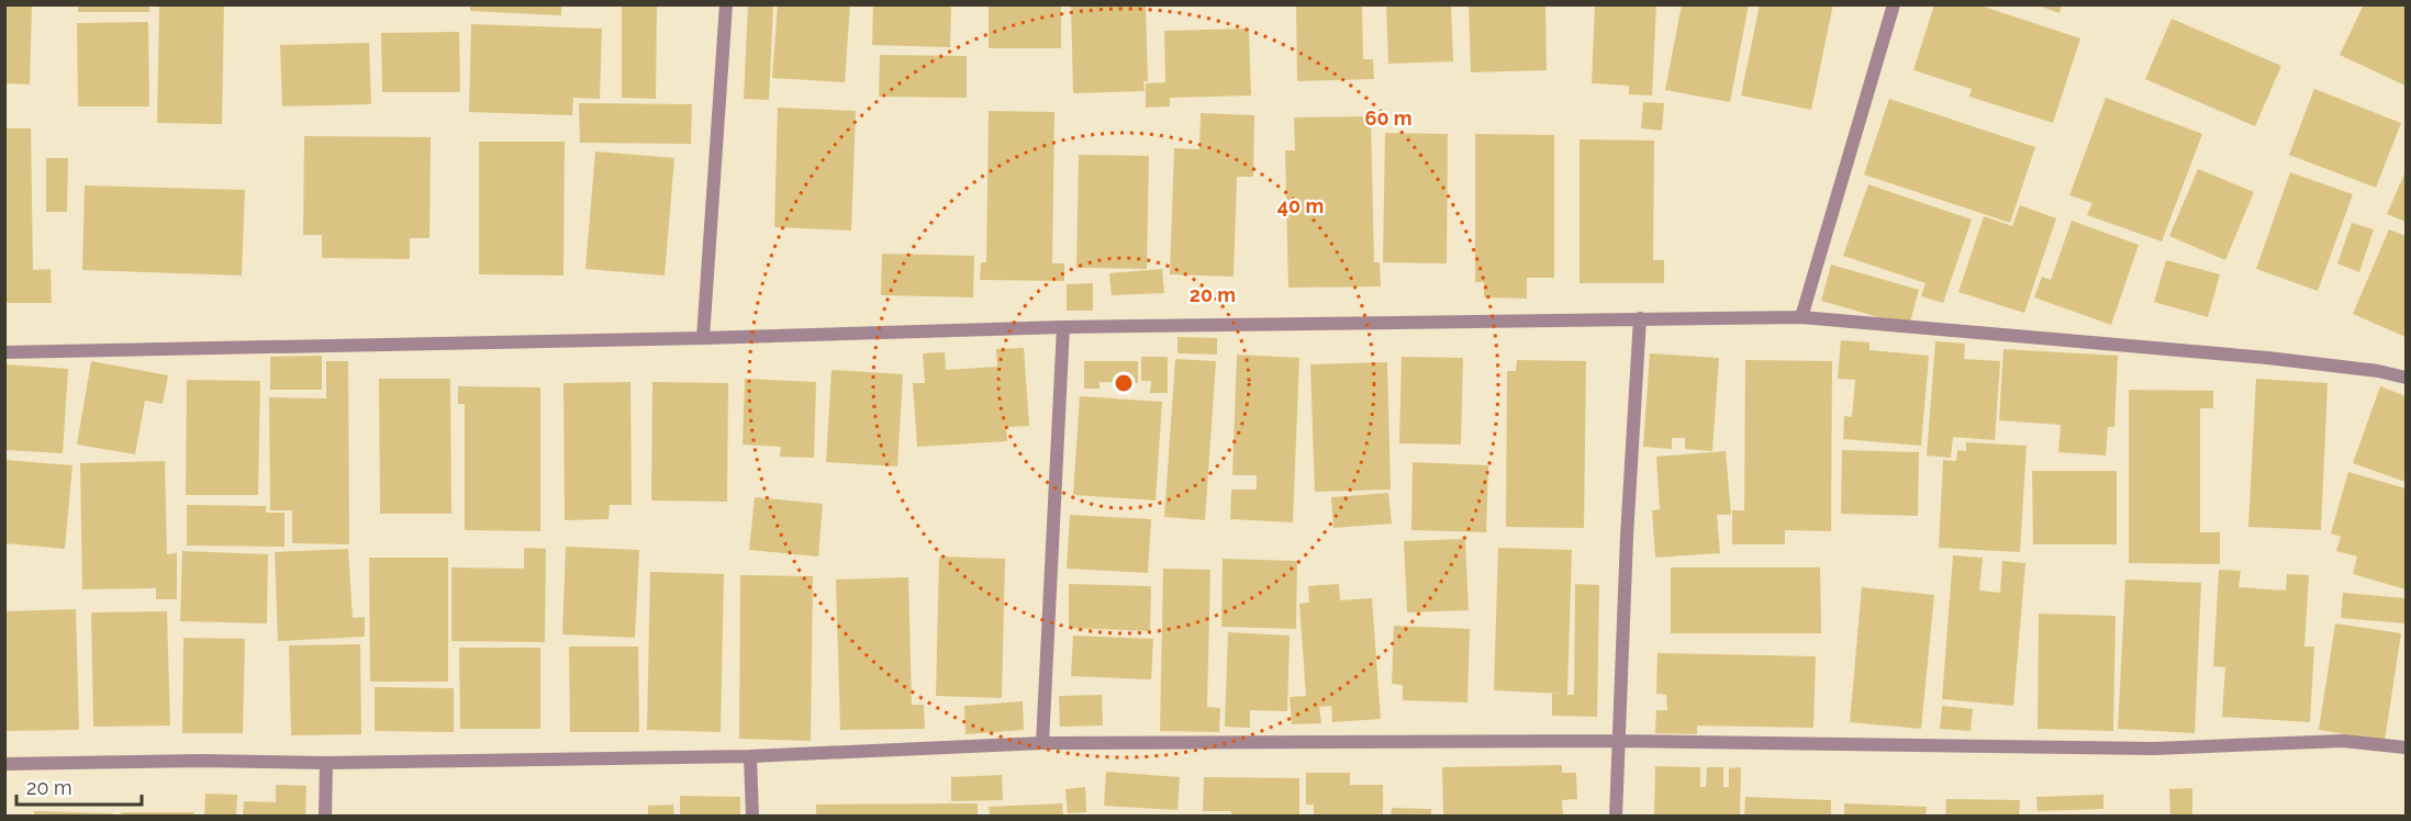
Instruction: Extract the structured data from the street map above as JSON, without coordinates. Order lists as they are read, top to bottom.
{
  "scale_bar": "20 m",
  "rings": ["60 m", "40 m", "20 m"]
}
